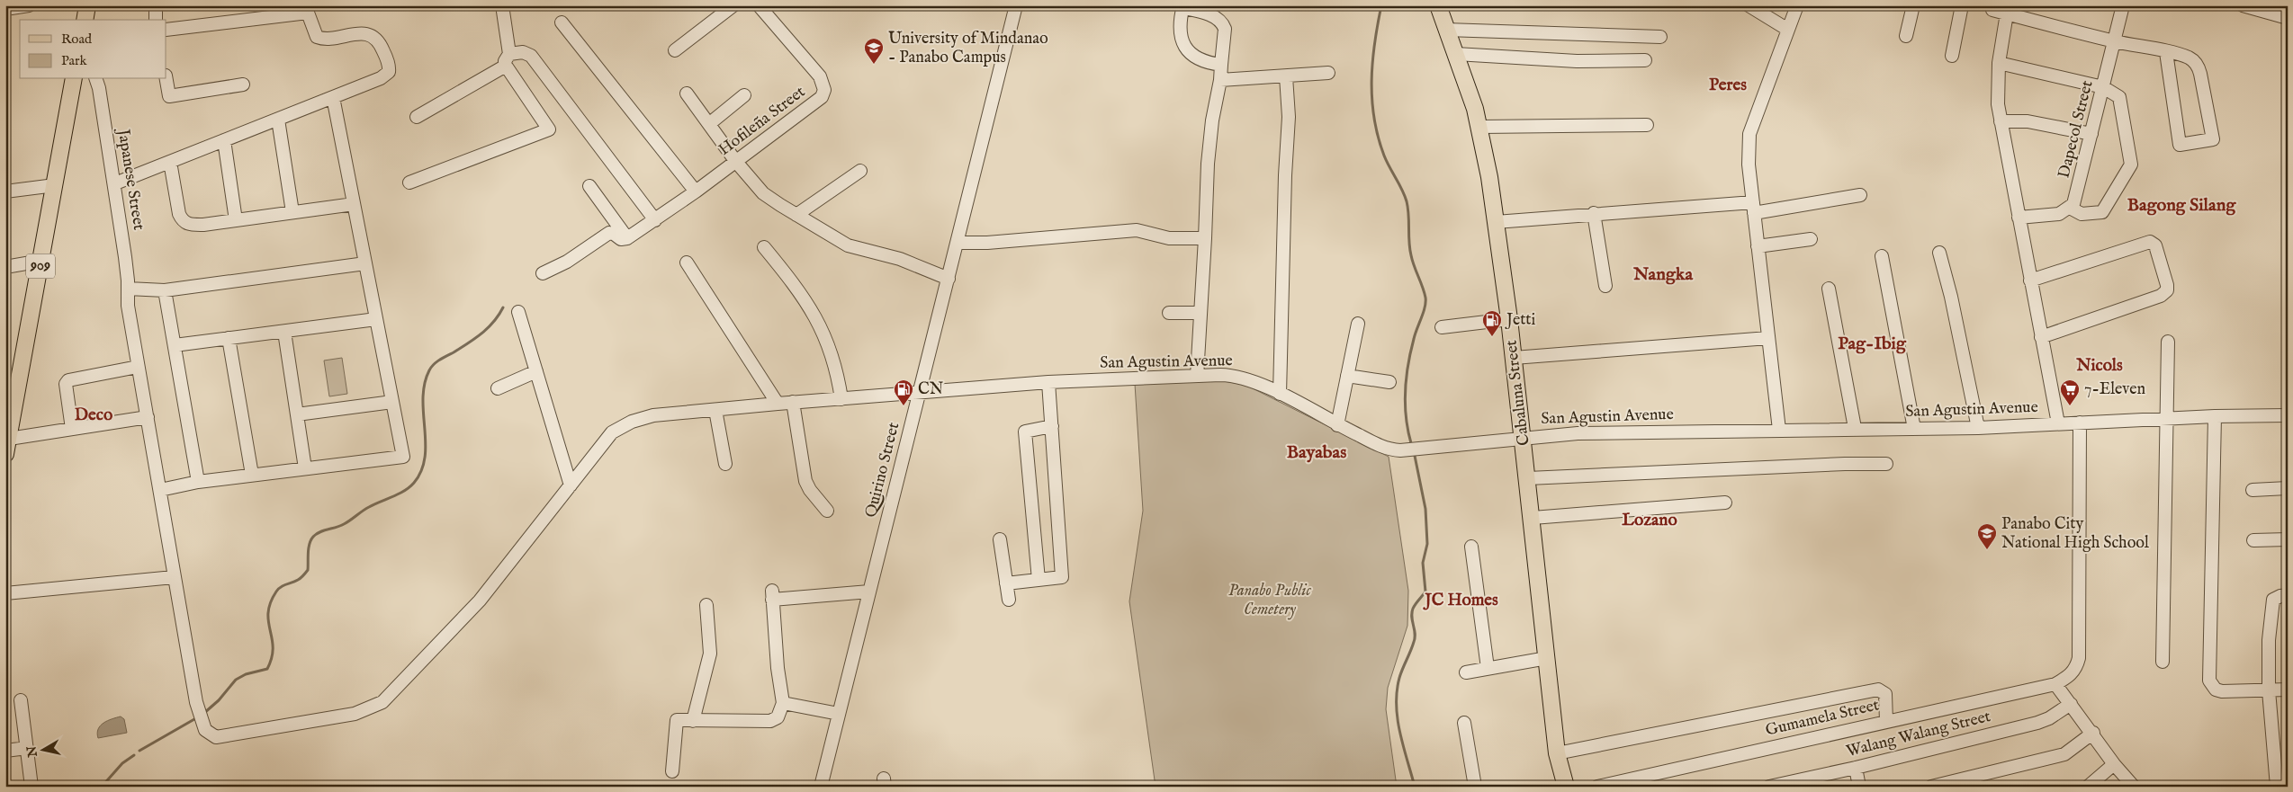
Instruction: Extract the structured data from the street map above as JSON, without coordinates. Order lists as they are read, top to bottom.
{
  "streets": {
    "main road": ["909", "Cabaluna Street"],
    "street": [
      "Hofileña Street",
      "Dapecol Street",
      "Japanese Street",
      "San Agustin Avenue",
      "Quirino Street",
      "Gumamela Street",
      "Walang Walang Street"
    ]
  },
  "crossings": [
    ["Japanese Street", "San Agustin Avenue"],
    ["San Agustin Avenue", "Cabaluna Street"],
    ["San Agustin Avenue", "Quirino Street"]
  ],
  "districts": [
    "Peres",
    "Bagong Silang",
    "Nangka",
    "Pag-Ibig",
    "Nicols",
    "Deco",
    "Bayabas",
    "Lozano",
    "JC Homes"
  ],
  "parks": ["Panabo Public Cemetery"],
  "places": {
    "school or university": ["University of Mindanao - Panabo Campus", "Panabo City National High School"],
    "fuel station": ["Jetti", "CN"],
    "supermarket": ["7-Eleven"]
  },
  "legend": ["Road", "Park"],
  "north": "left"
}
